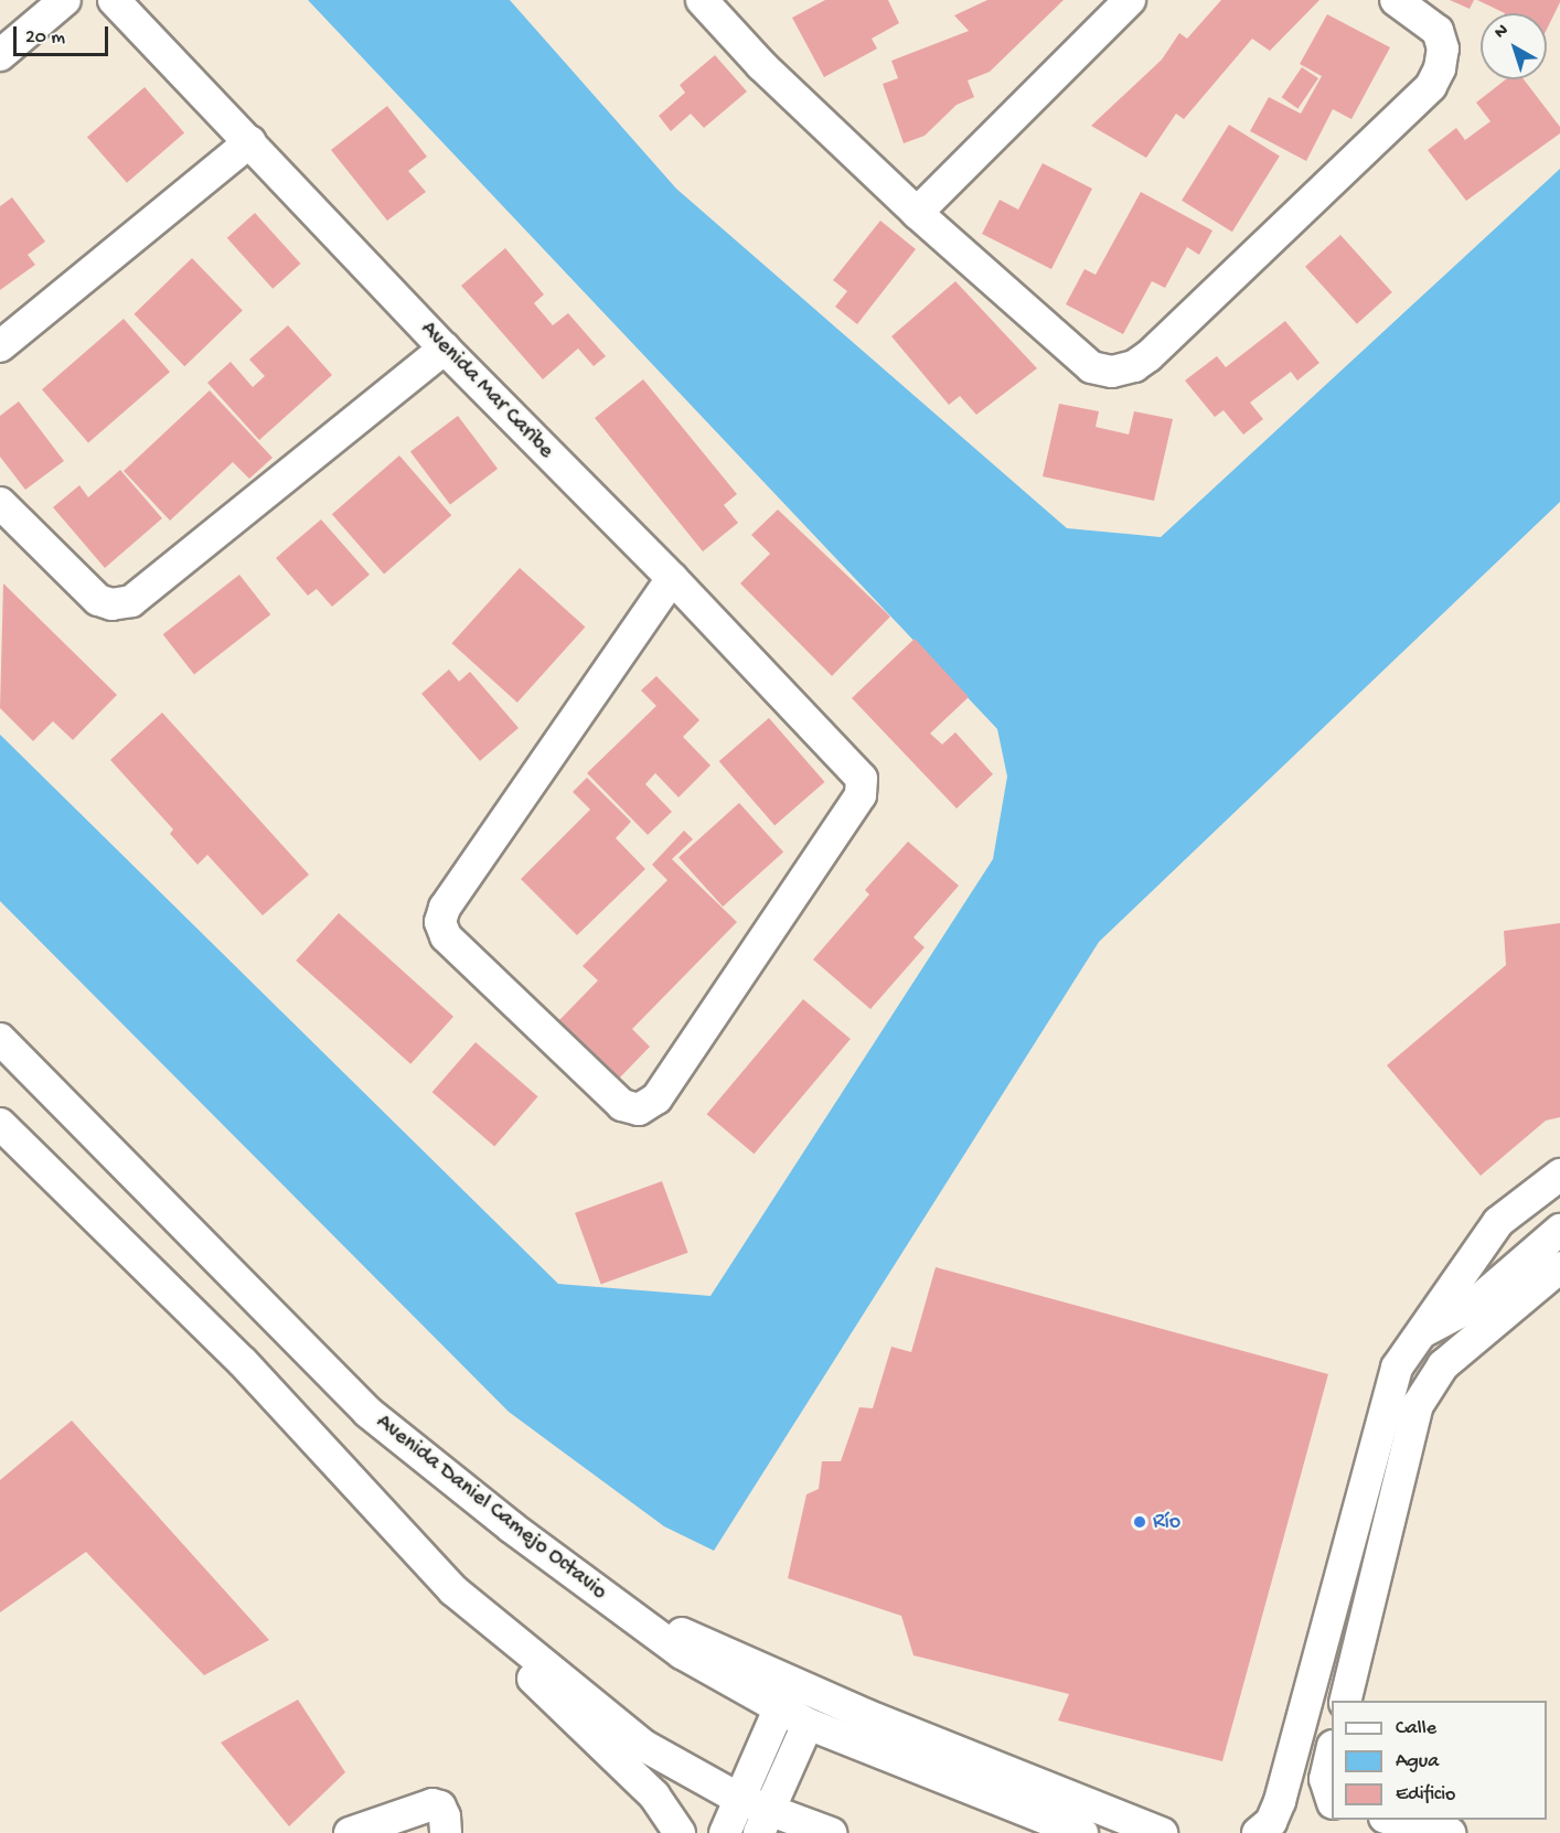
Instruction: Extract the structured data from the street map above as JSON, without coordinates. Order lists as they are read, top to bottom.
{
  "streets": {
    "street": ["Avenida Mar Caribe", "Avenida Daniel Camejo Octavio"]
  },
  "places": ["Río"],
  "legend": ["Calle", "Agua", "Edificio"],
  "scale_bar": "20 m",
  "north": "top left"
}
